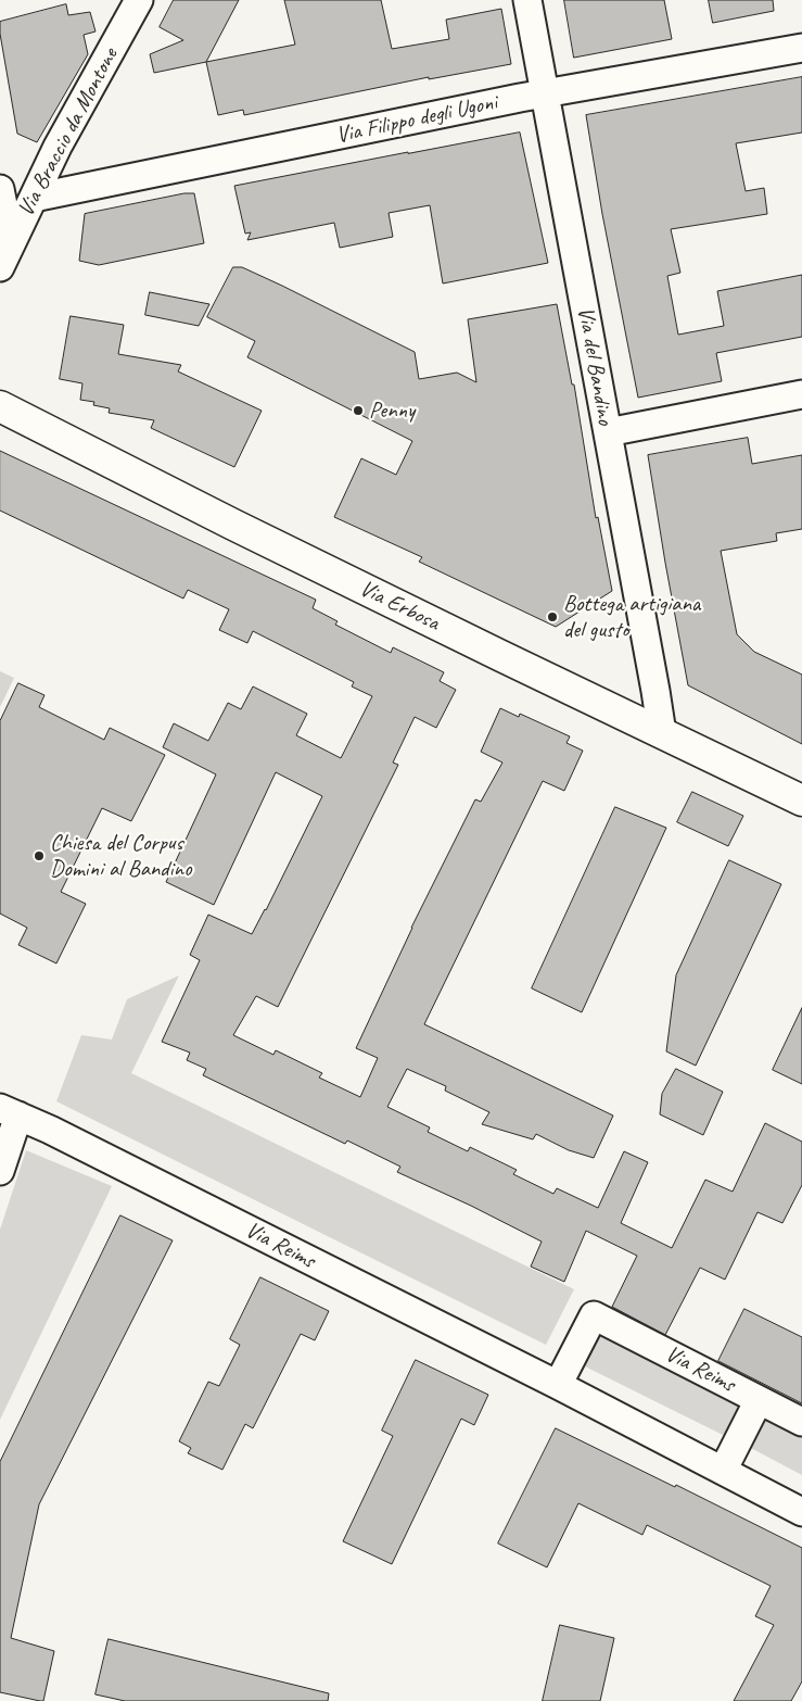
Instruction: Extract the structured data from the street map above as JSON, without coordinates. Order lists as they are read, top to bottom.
{
  "streets": {
    "main road": ["Via Erbosa"],
    "street": [
      "Via Filippo degli Ugoni",
      "Via Braccio da Montone",
      "Via del Bandino",
      "Via Reims"
    ]
  },
  "crossings": [
    ["Via Filippo degli Ugoni", "Via Braccio da Montone"],
    ["Via Filippo degli Ugoni", "Via del Bandino"],
    ["Via del Bandino", "Via Erbosa"]
  ],
  "places": ["Penny", "Bottega artigiana del gusto", "Chiesa del Corpus Domini al Bandino"]
}
